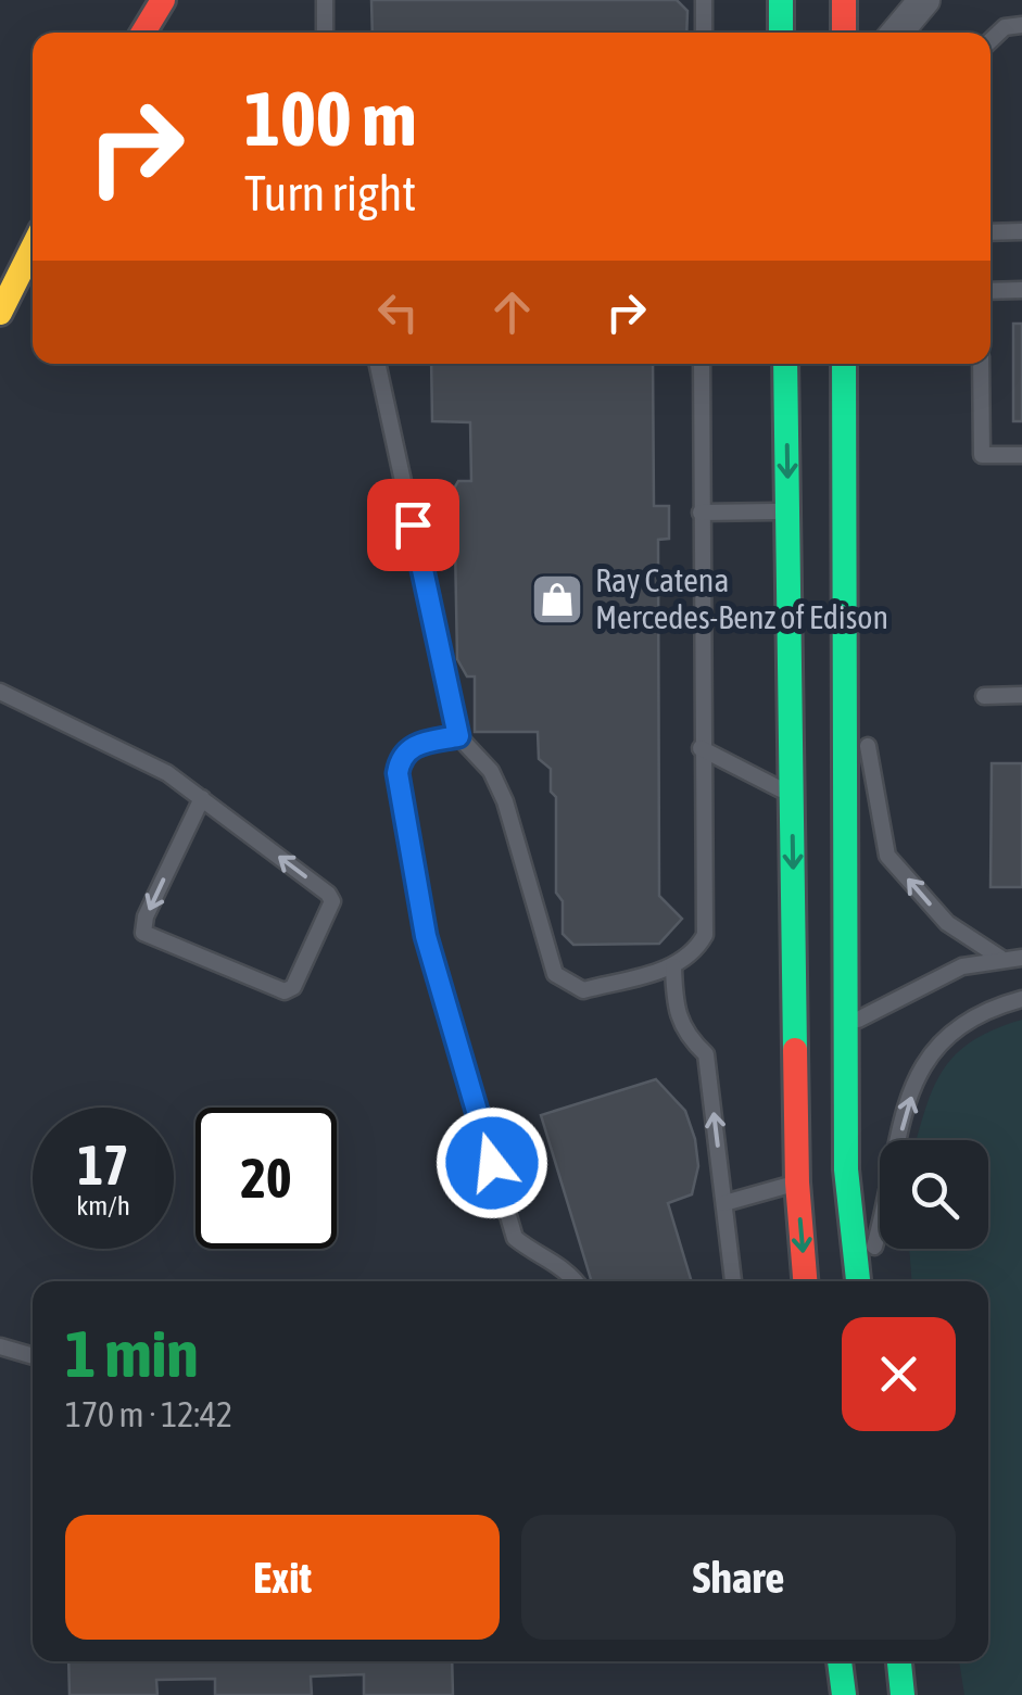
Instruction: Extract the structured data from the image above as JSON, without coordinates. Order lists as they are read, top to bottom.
{
  "places": {
    "shop": ["Ray Catena Mercedes-Benz of Edison"]
  },
  "page": {
    "turn": ["100 m", "Turn right"],
    "speed": "17 km/h",
    "limit": "20",
    "heading": ["1 min", "170 m · 12:42"],
    "buttons": ["Exit", "Share"]
  }
}
